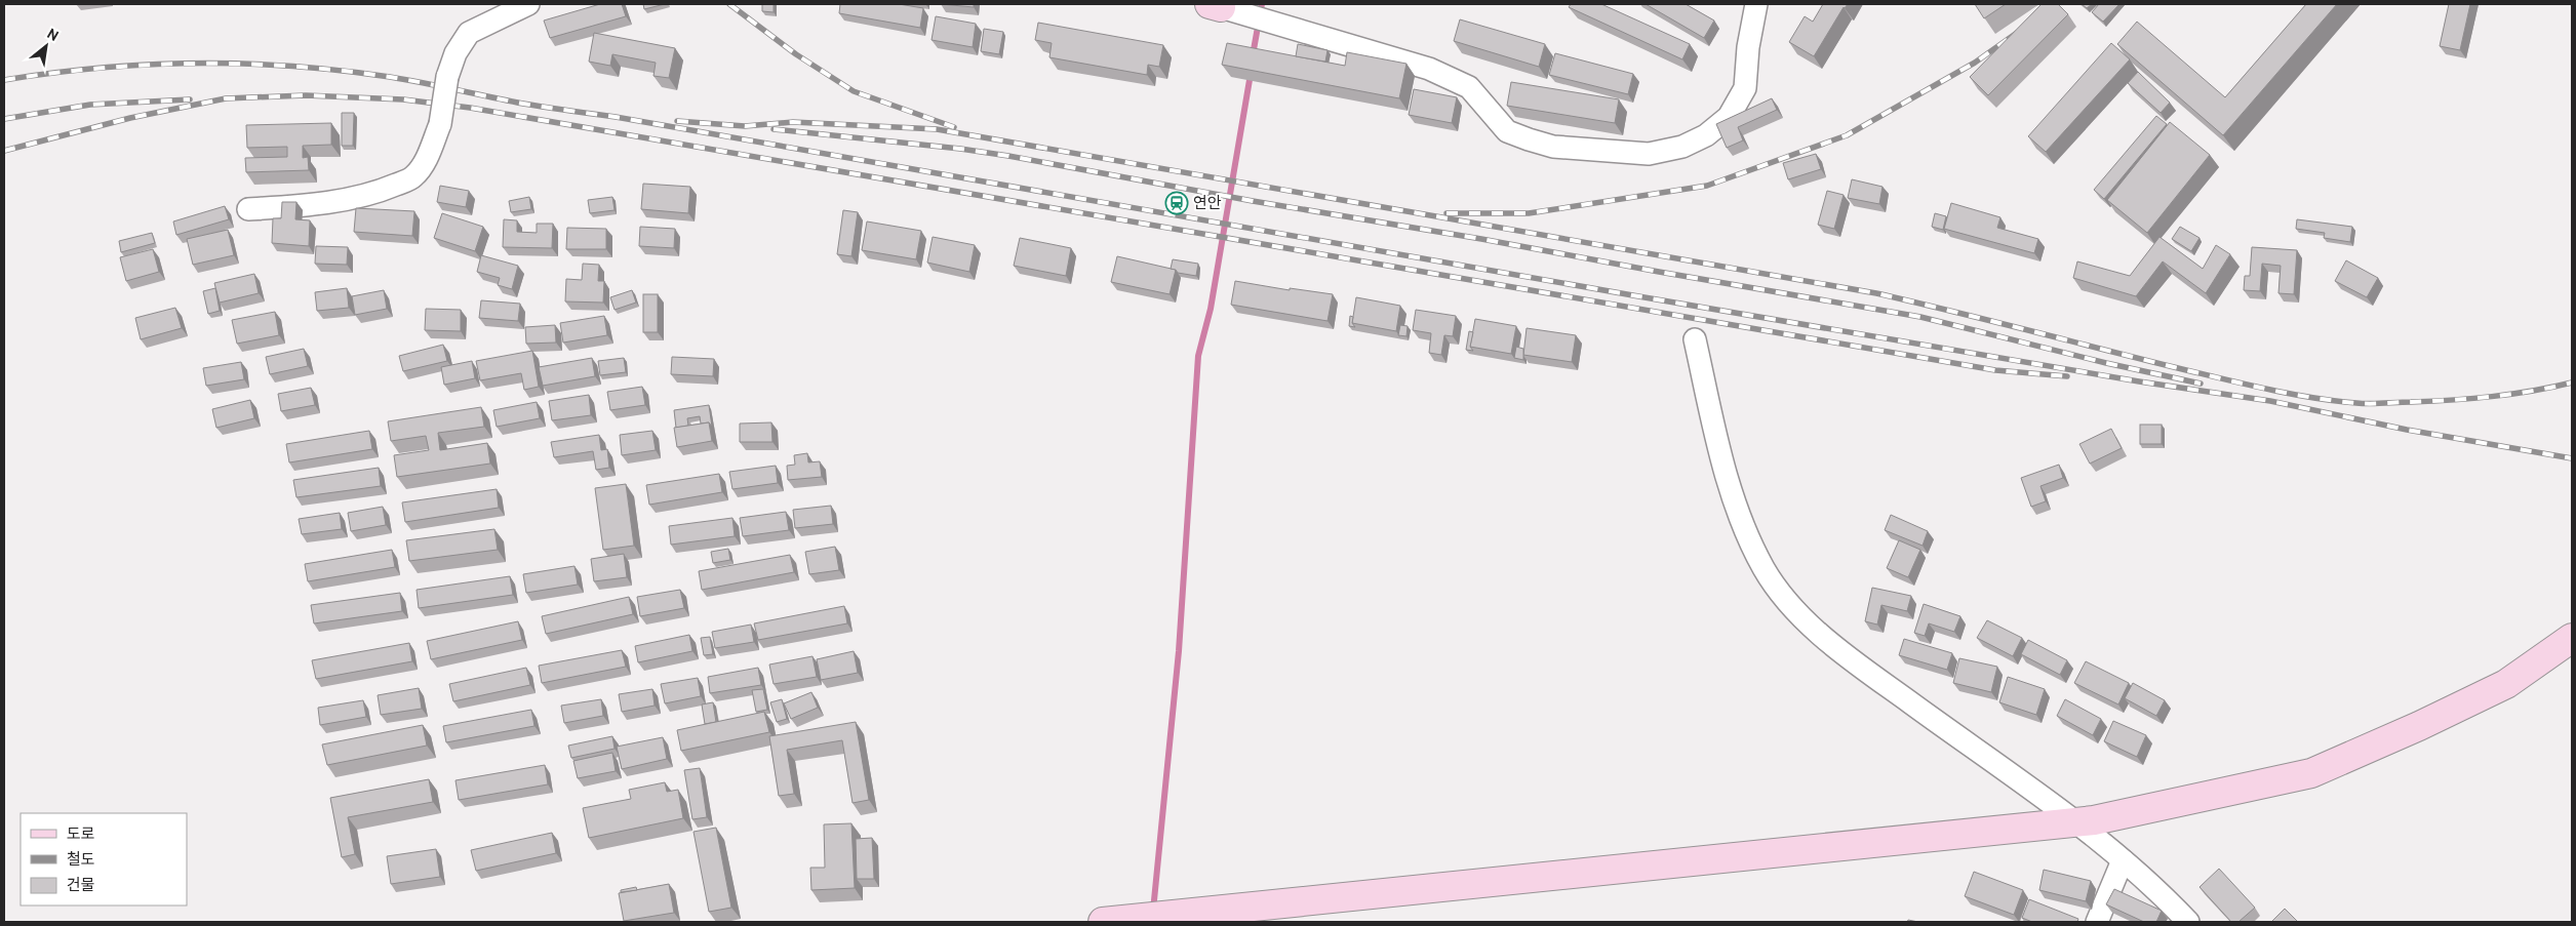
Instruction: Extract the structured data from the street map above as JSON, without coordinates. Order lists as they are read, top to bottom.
{
  "places": {
    "station": ["연안"]
  },
  "legend": ["도로", "철도", "건물"],
  "north": "top right"
}
